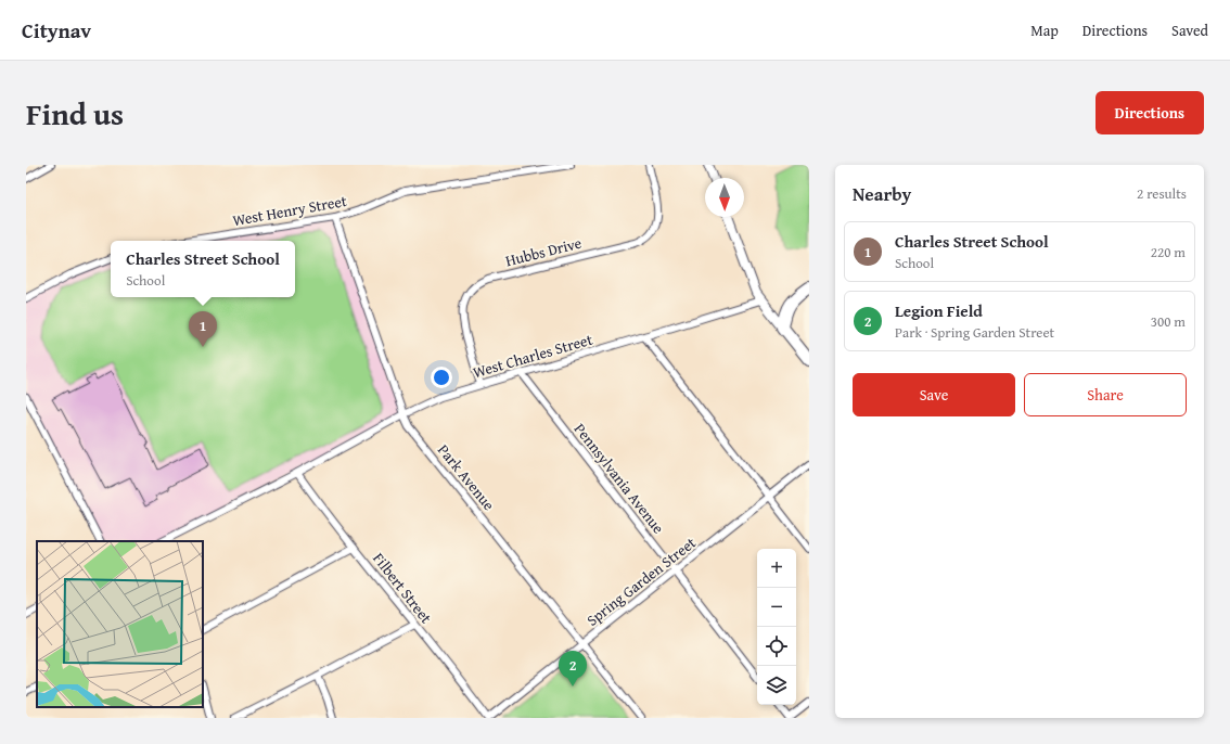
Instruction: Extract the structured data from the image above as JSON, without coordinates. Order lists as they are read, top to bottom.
{
  "streets": {
    "street": [
      "West Henry Street",
      "Hubbs Drive",
      "West Charles Street",
      "Park Avenue",
      "Pennsylvania Avenue",
      "Spring Garden Street",
      "Filbert Street"
    ]
  },
  "crossings": [
    ["West Henry Street", "Park Avenue"],
    ["Hubbs Drive", "West Charles Street"],
    ["West Charles Street", "Park Avenue"],
    ["West Charles Street", "Pennsylvania Avenue"],
    ["West Charles Street", "Filbert Street"],
    ["Park Avenue", "Spring Garden Street"],
    ["Pennsylvania Avenue", "Spring Garden Street"],
    ["Spring Garden Street", "Filbert Street"]
  ],
  "north": "bottom",
  "page": {
    "header": "Citynav",
    "nav": ["Map", "Directions", "Saved"],
    "title": "Find us",
    "buttons": [
      "Directions",
      ["Save", "Share"]
    ],
    "heading": ["Nearby", "2 results"],
    "list": [
      {
        "mark": "1",
        "name": "Charles Street School",
        "note": "School",
        "value": "220 m"
      },
      {
        "mark": "2",
        "name": "Legion Field",
        "note": "Park · Spring Garden Street",
        "value": "300 m"
      }
    ],
    "popup": ["Charles Street School", "School"],
    "pins": ["1", "2"],
    "map_buttons": ["+", "−"]
  }
}
